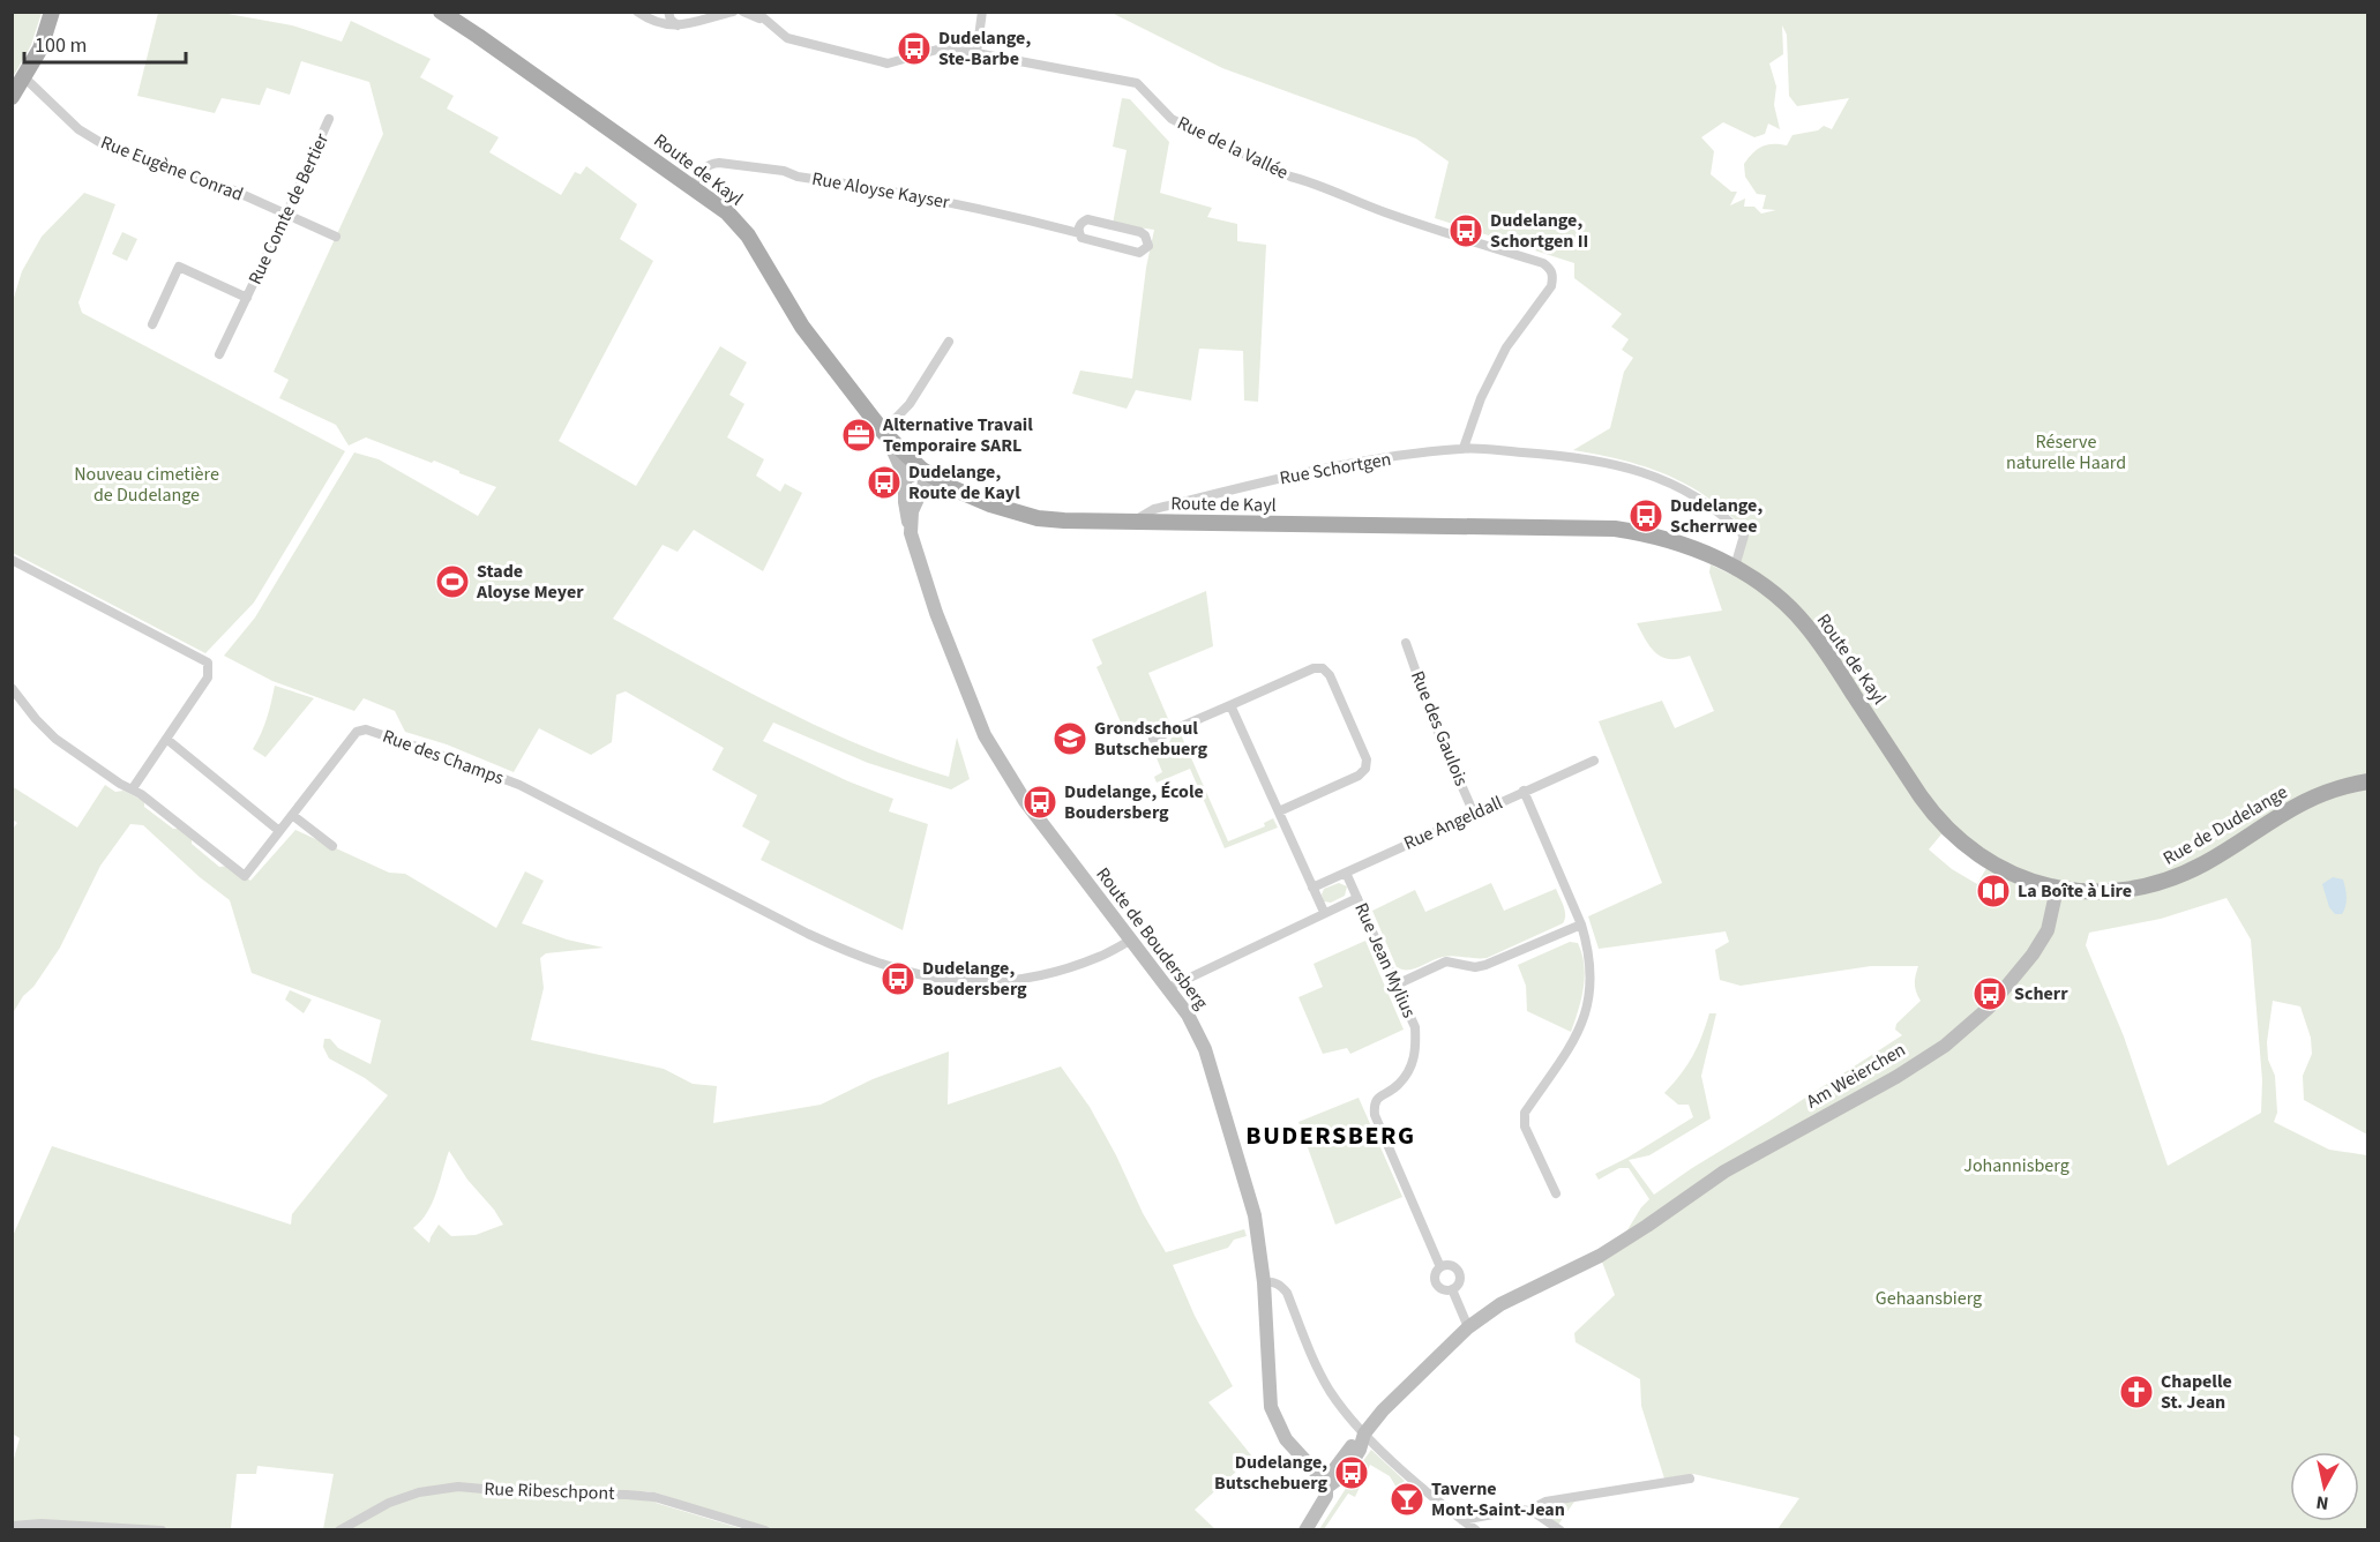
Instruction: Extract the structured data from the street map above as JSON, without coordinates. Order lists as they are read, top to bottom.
{
  "streets": {
    "main road": [
      "Route de Kayl",
      "Rue de Dudelange",
      "Route de Boudersberg",
      "Am Weierchen"
    ],
    "street": [
      "Rue de la Vallée",
      "Rue Eugène Conrad",
      "Rue Aloyse Kayser",
      "Rue Comte de Bertier",
      "Rue Schortgen",
      "Rue des Gaulois",
      "Rue des Champs",
      "Rue Angeldall",
      "Rue Jean Mylius",
      "Rue Ribeschpont"
    ]
  },
  "crossings": [
    ["Rue de la Vallée", "Rue Schortgen"],
    ["Rue Eugène Conrad", "Rue Comte de Bertier"],
    ["Route de Kayl", "Rue Aloyse Kayser"],
    ["Route de Kayl", "Rue Schortgen"],
    ["Route de Kayl", "Rue de Dudelange"],
    ["Route de Kayl", "Route de Boudersberg"],
    ["Route de Kayl", "Am Weierchen"],
    ["Rue des Gaulois", "Rue Angeldall"],
    ["Rue des Champs", "Route de Boudersberg"],
    ["Rue Angeldall", "Rue Jean Mylius"],
    ["Rue de Dudelange", "Am Weierchen"],
    ["Rue Jean Mylius", "Am Weierchen"]
  ],
  "districts": ["BUDERSBERG"],
  "parks": [
    "Réserve naturelle Haard",
    "Nouveau cimetière de Dudelange",
    "Johannisberg",
    "Gehaansbierg"
  ],
  "places": {
    "bus stop": [
      "Dudelange, Ste-Barbe",
      "Dudelange, Schortgen II",
      "Dudelange, Route de Kayl",
      "Dudelange, Scherrwee",
      "Dudelange, École Boudersberg",
      "Dudelange, Boudersberg",
      "Scherr",
      "Dudelange, Butschebuerg"
    ],
    "office": ["Alternative Travail Temporaire SARL"],
    "sports": ["Stade Aloyse Meyer"],
    "school or university": ["Grondschoul Butschebuerg"],
    "library": ["La Boîte à Lire"],
    "church": ["Chapelle St. Jean"],
    "bar": ["Taverne Mont-Saint-Jean"]
  },
  "scale_bar": "100 m",
  "north": "bottom"
}
